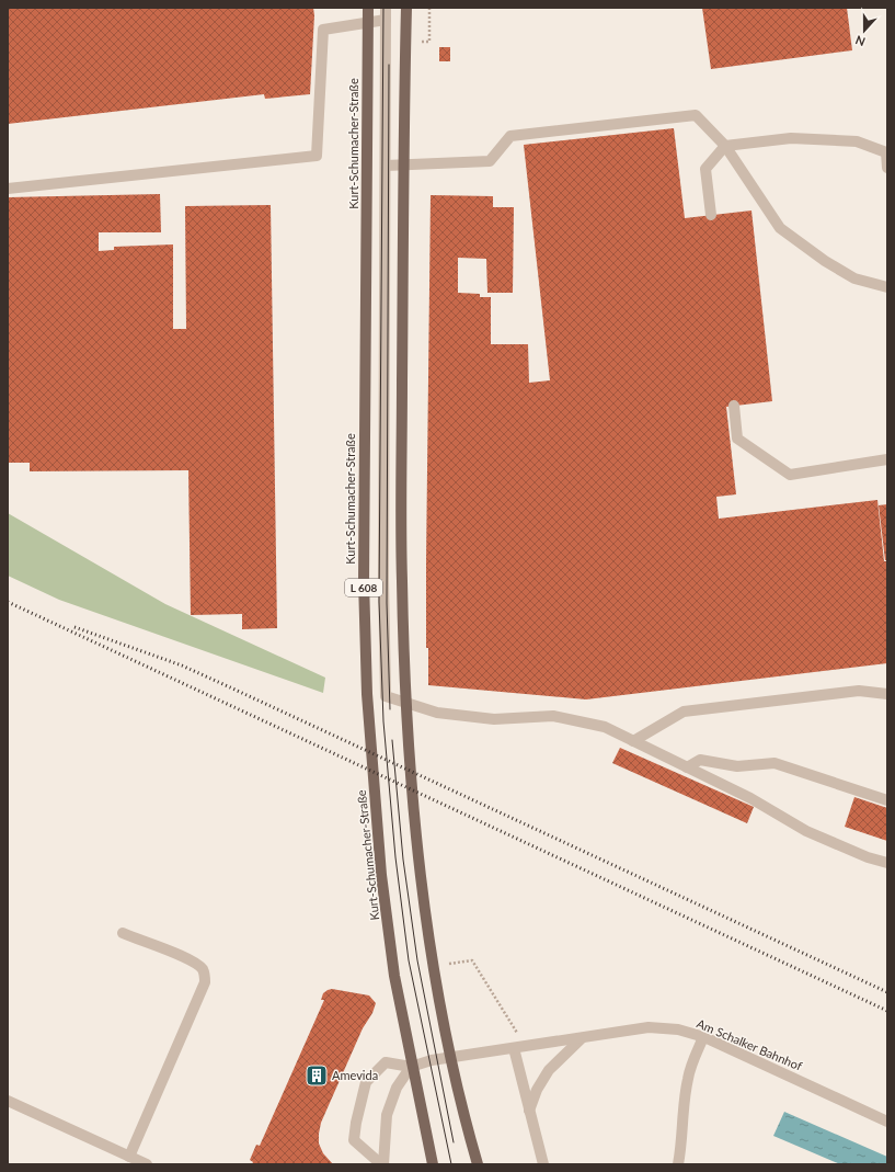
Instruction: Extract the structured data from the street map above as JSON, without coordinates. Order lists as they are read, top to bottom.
{
  "streets": {
    "main road": ["Kurt-Schumacher-Straße", "L 608"],
    "street": ["Am Schalker Bahnhof"]
  },
  "places": {
    "building": ["Amevida"]
  },
  "north": "bottom"
}
